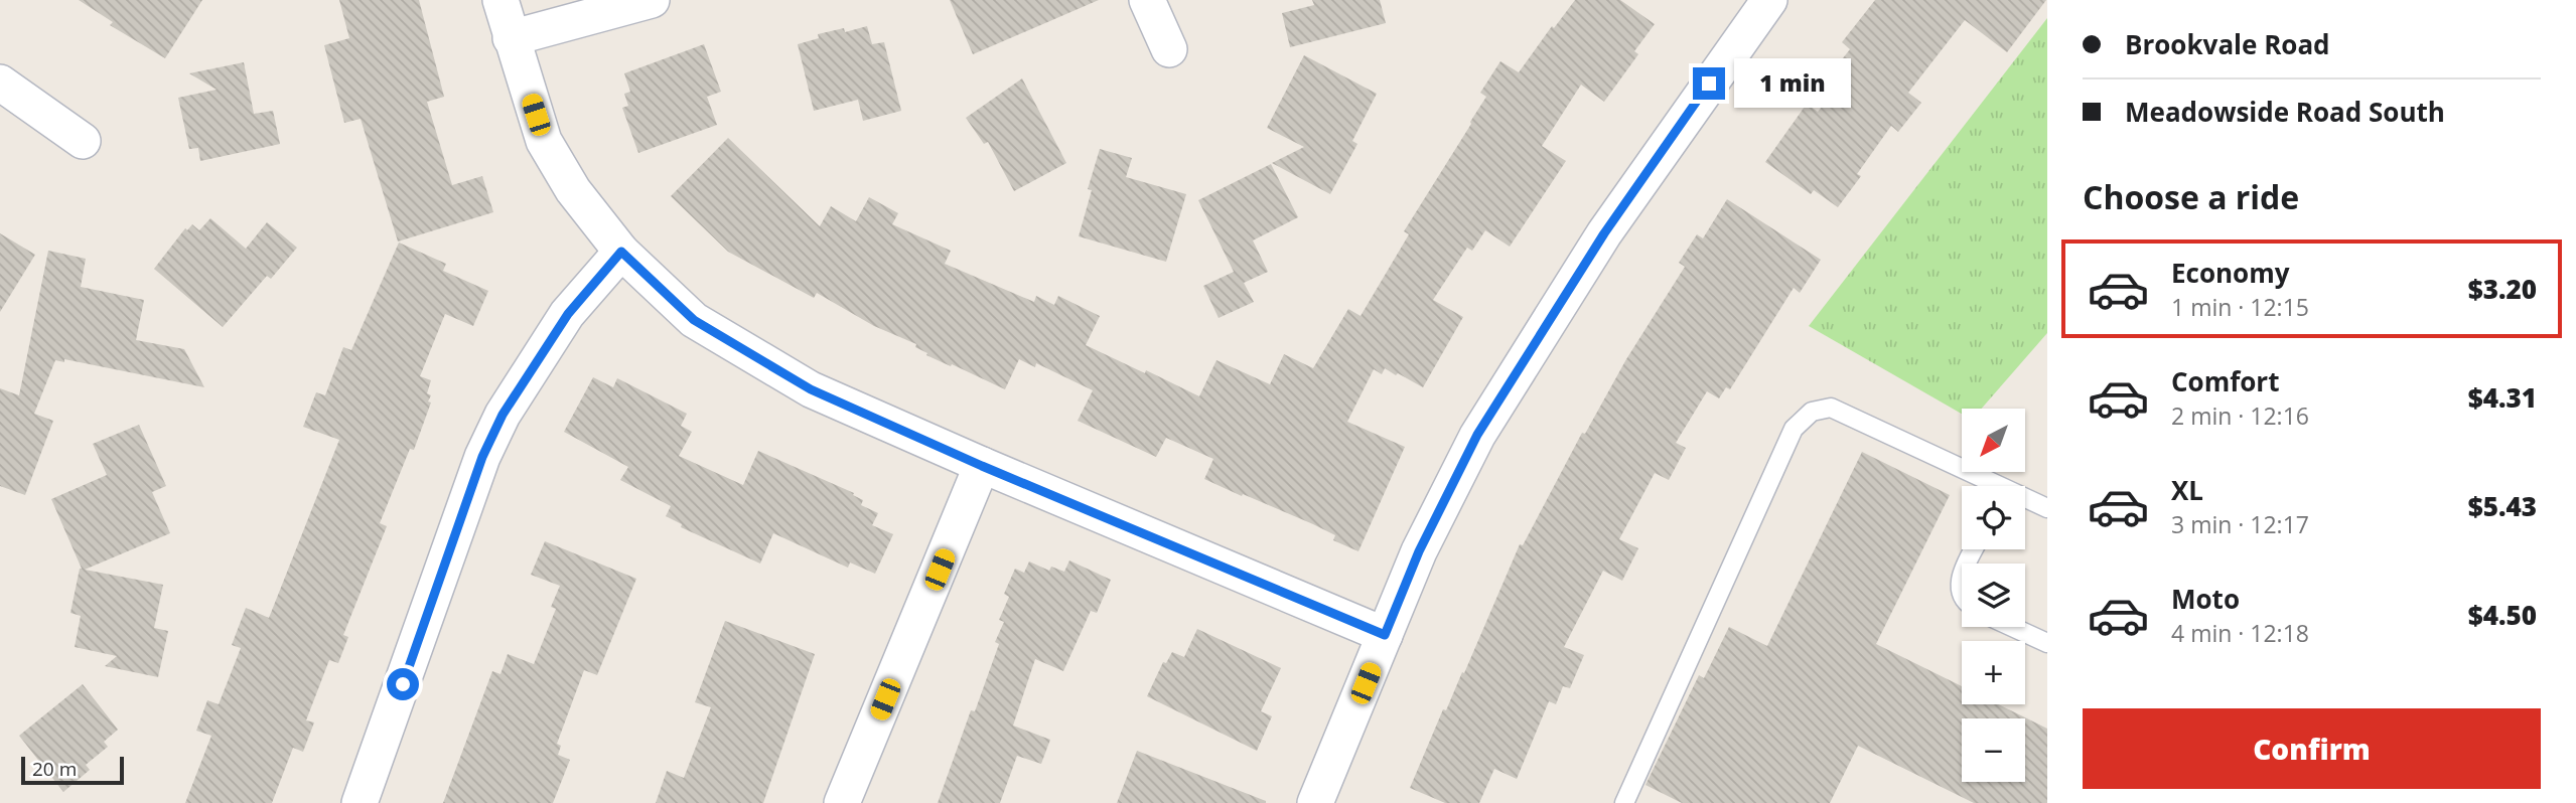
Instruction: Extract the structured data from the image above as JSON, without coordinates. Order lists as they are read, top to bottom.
{
  "scale_bar": "20 m",
  "north": "bottom left",
  "page": {
    "banner": ["Brookvale Road", "Meadowside Road South"],
    "bubble": "1 min",
    "heading": "Choose a ride",
    "list": [
      {
        "name": "Economy",
        "note": "1 min · 12:15",
        "value": "$3.20"
      },
      {
        "name": "Comfort",
        "note": "2 min · 12:16",
        "value": "$4.31"
      },
      {
        "name": "XL",
        "note": "3 min · 12:17",
        "value": "$5.43"
      },
      {
        "name": "Moto",
        "note": "4 min · 12:18",
        "value": "$4.50"
      }
    ],
    "map_buttons": ["+", "−"],
    "buttons": "Confirm",
    "scale": "20 m"
  }
}
